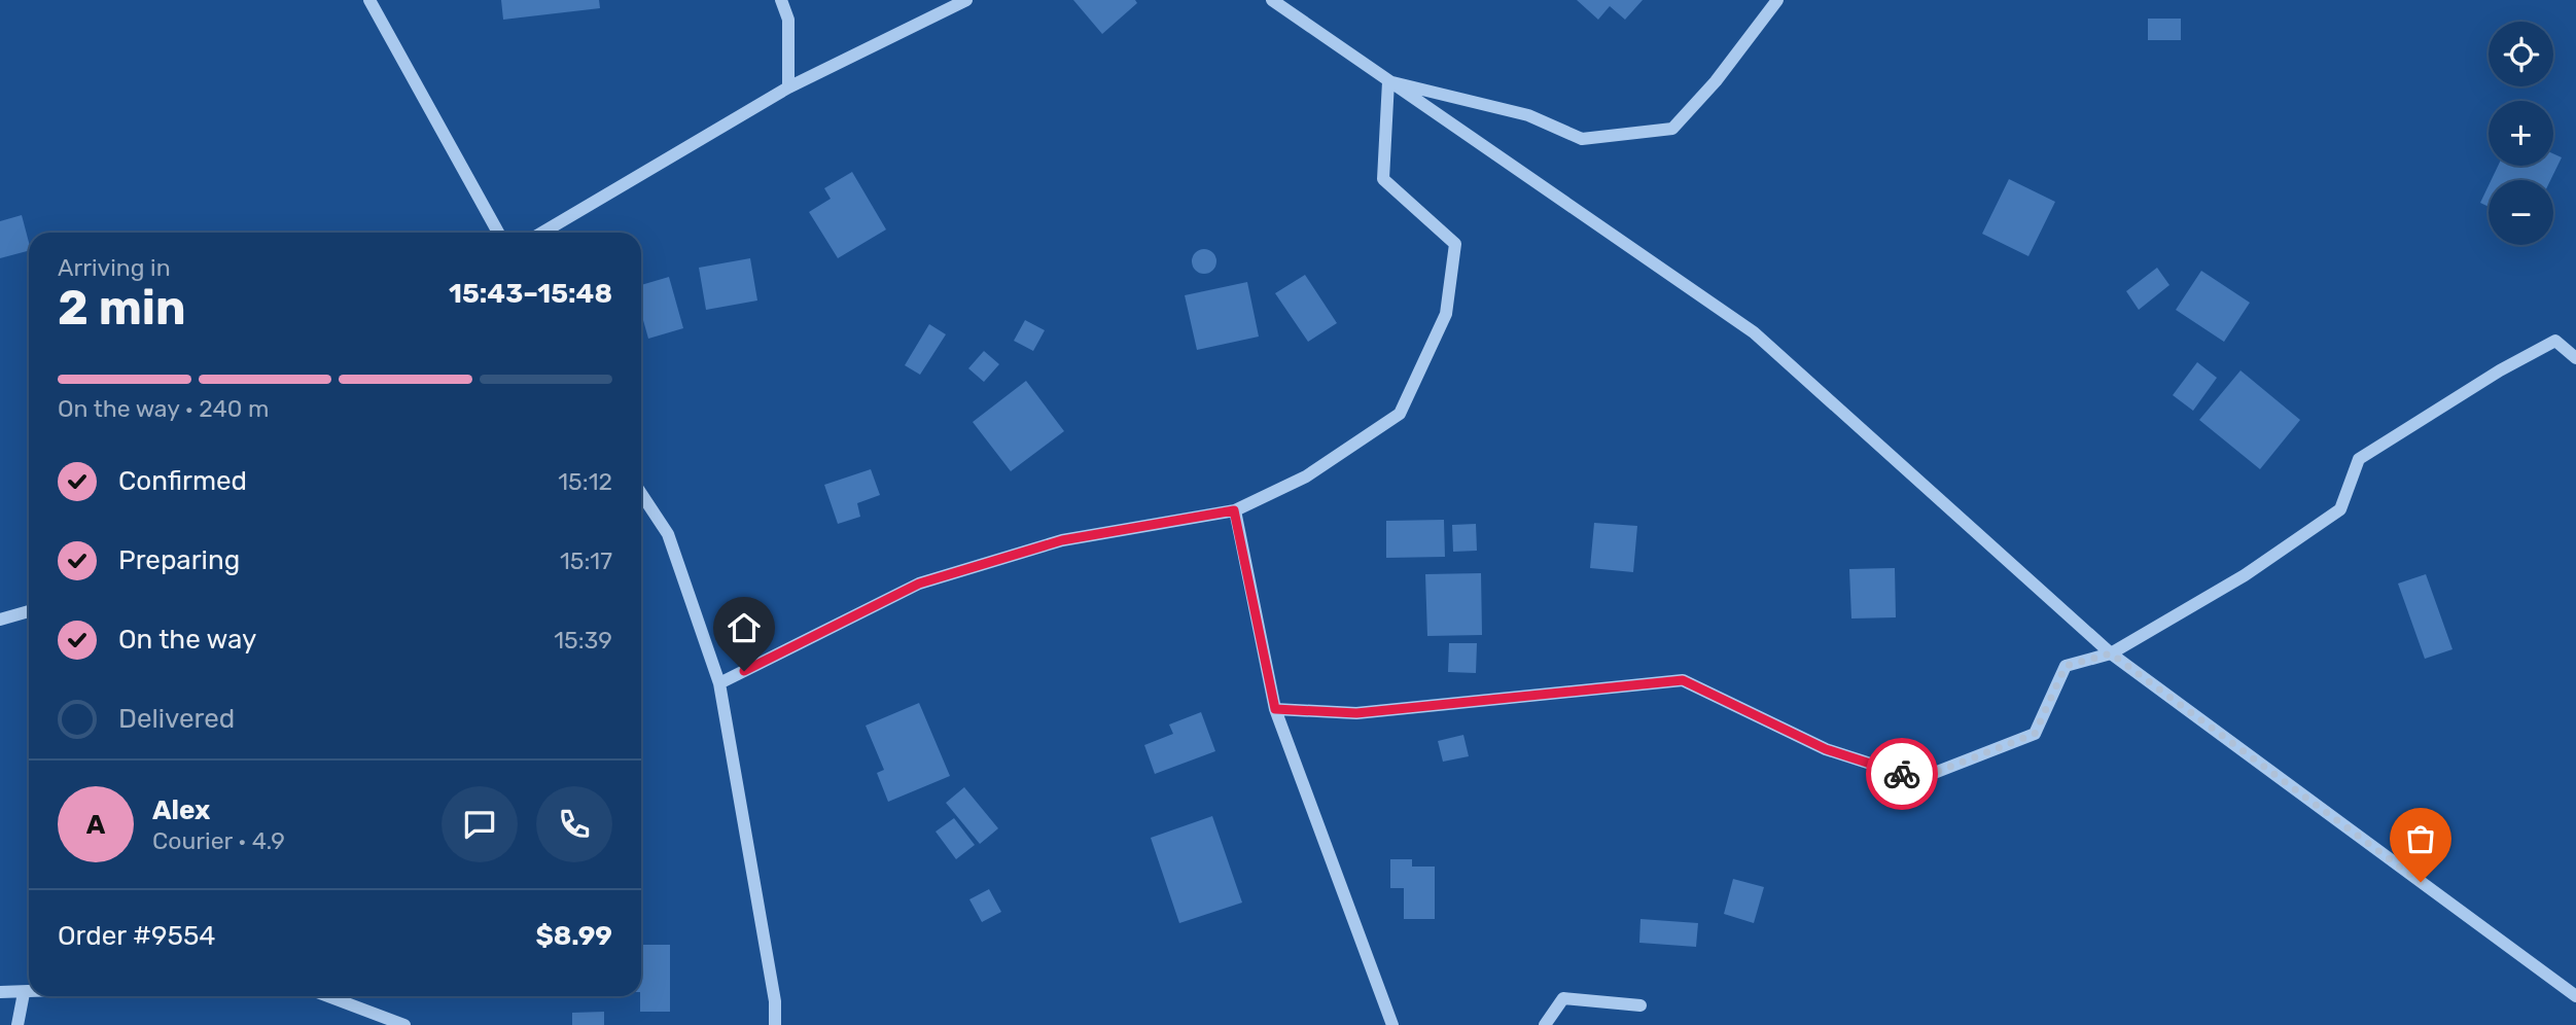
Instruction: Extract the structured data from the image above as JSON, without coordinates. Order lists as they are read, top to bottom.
{
  "page": {
    "map_buttons": ["+", "−"],
    "heading": ["2 min", "Arriving in", "15:43–15:48"],
    "panel": [
      "Alex",
      "Courier · 4.9",
      "Order #9554",
      "$8.99"
    ],
    "bar": "On the way · 240 m",
    "list": [
      ["Confirmed", "15:12"],
      ["Preparing", "15:17"],
      ["On the way", "15:39"],
      "Delivered"
    ],
    "round": "A"
  }
}
